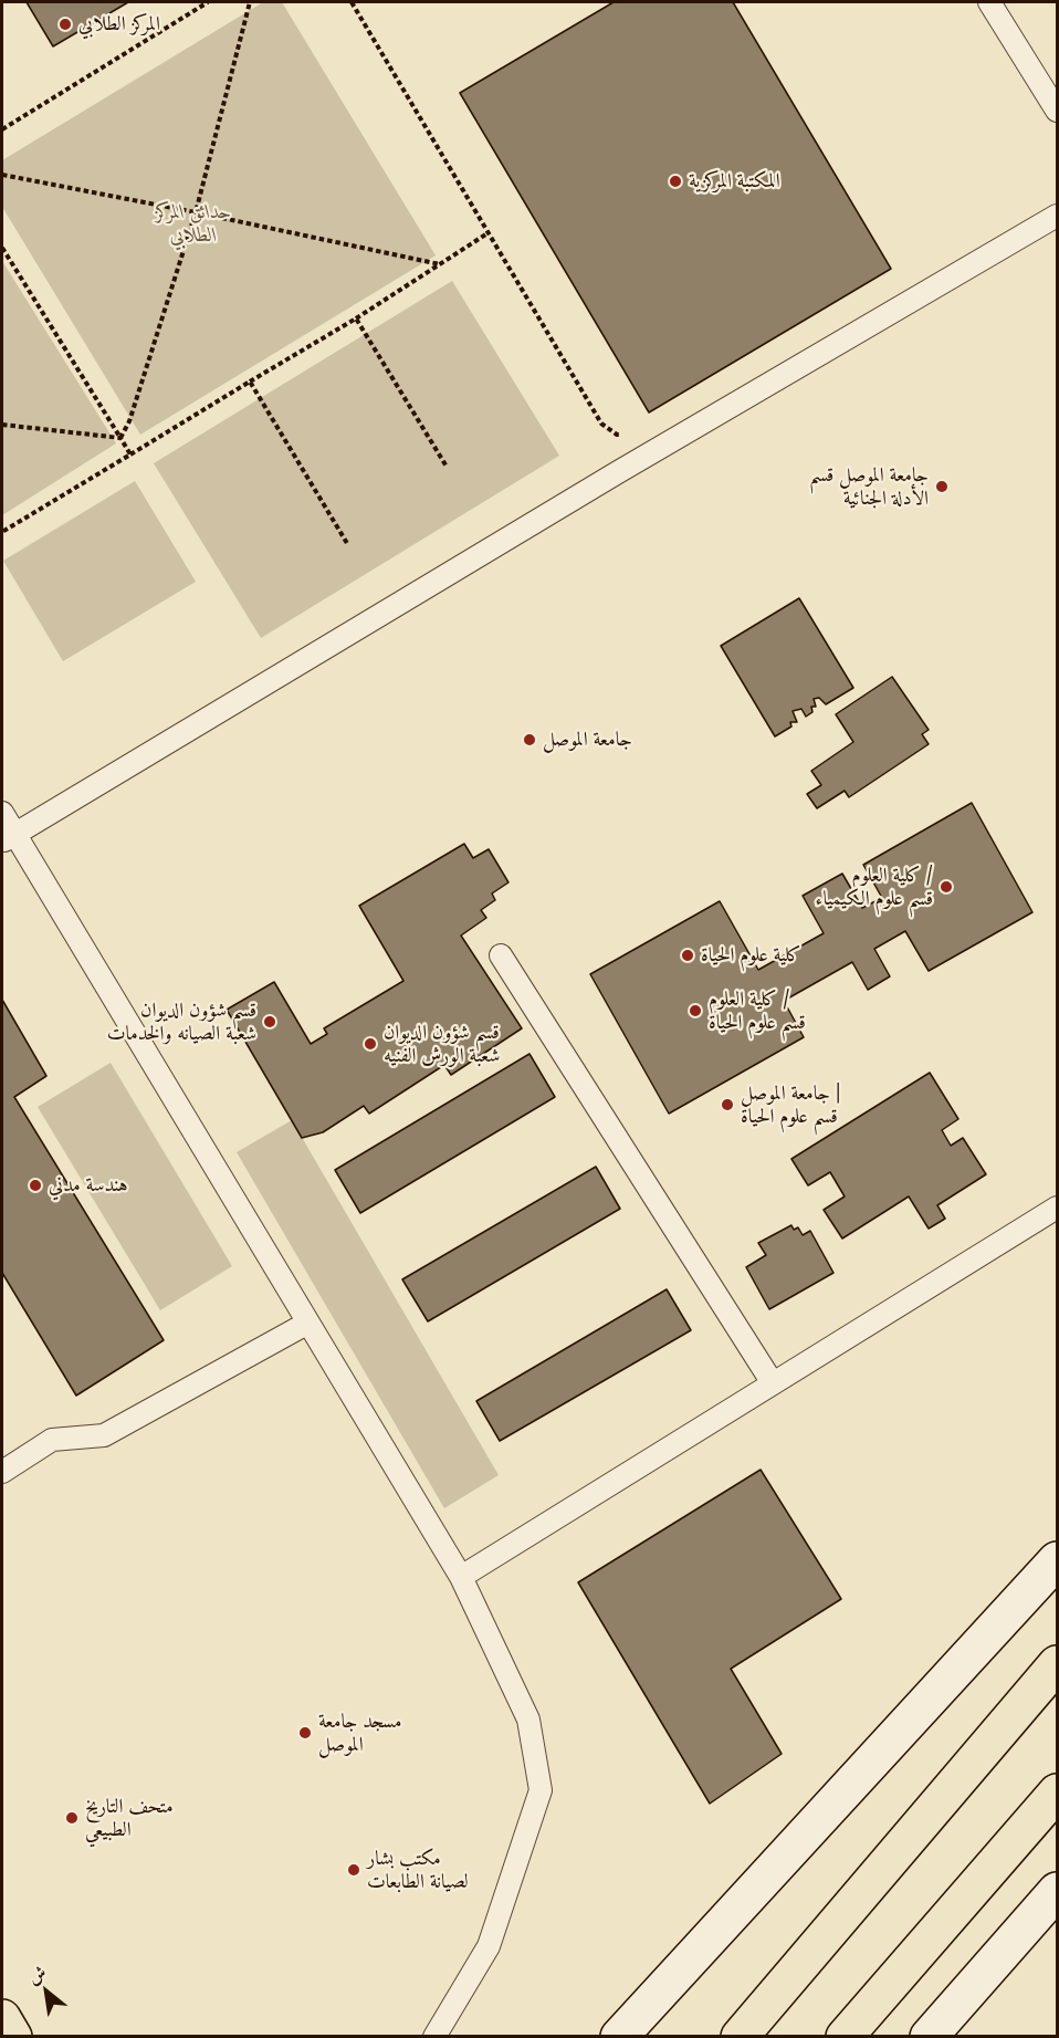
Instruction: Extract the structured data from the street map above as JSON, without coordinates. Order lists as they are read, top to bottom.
{
  "parks": ["حدائق المركز الطلابي"],
  "places": [
    "المركز الطلابي",
    "المكتبة المركزية",
    "جامعة الموصل قسم الأدلة الجنائية",
    "جامعة الموصل",
    "كلية العلوم / قسم علوم الكيمياء",
    "كلية علوم الحياة",
    "كلية العلوم / قسم علوم الحياة",
    "قسم شؤون الديوان شعبة الصيانه والخدمات",
    "قسم شؤون الديوان شعبة الورش الفنيه",
    "جامعة الموصل | قسم علوم الحياة",
    "هندسة مدني",
    "مسجد جامعة الموصل",
    "متحف التاريخ الطبيعي",
    "مكتب بشار لصيانة الطابعات"
  ],
  "north": "top left"
}
